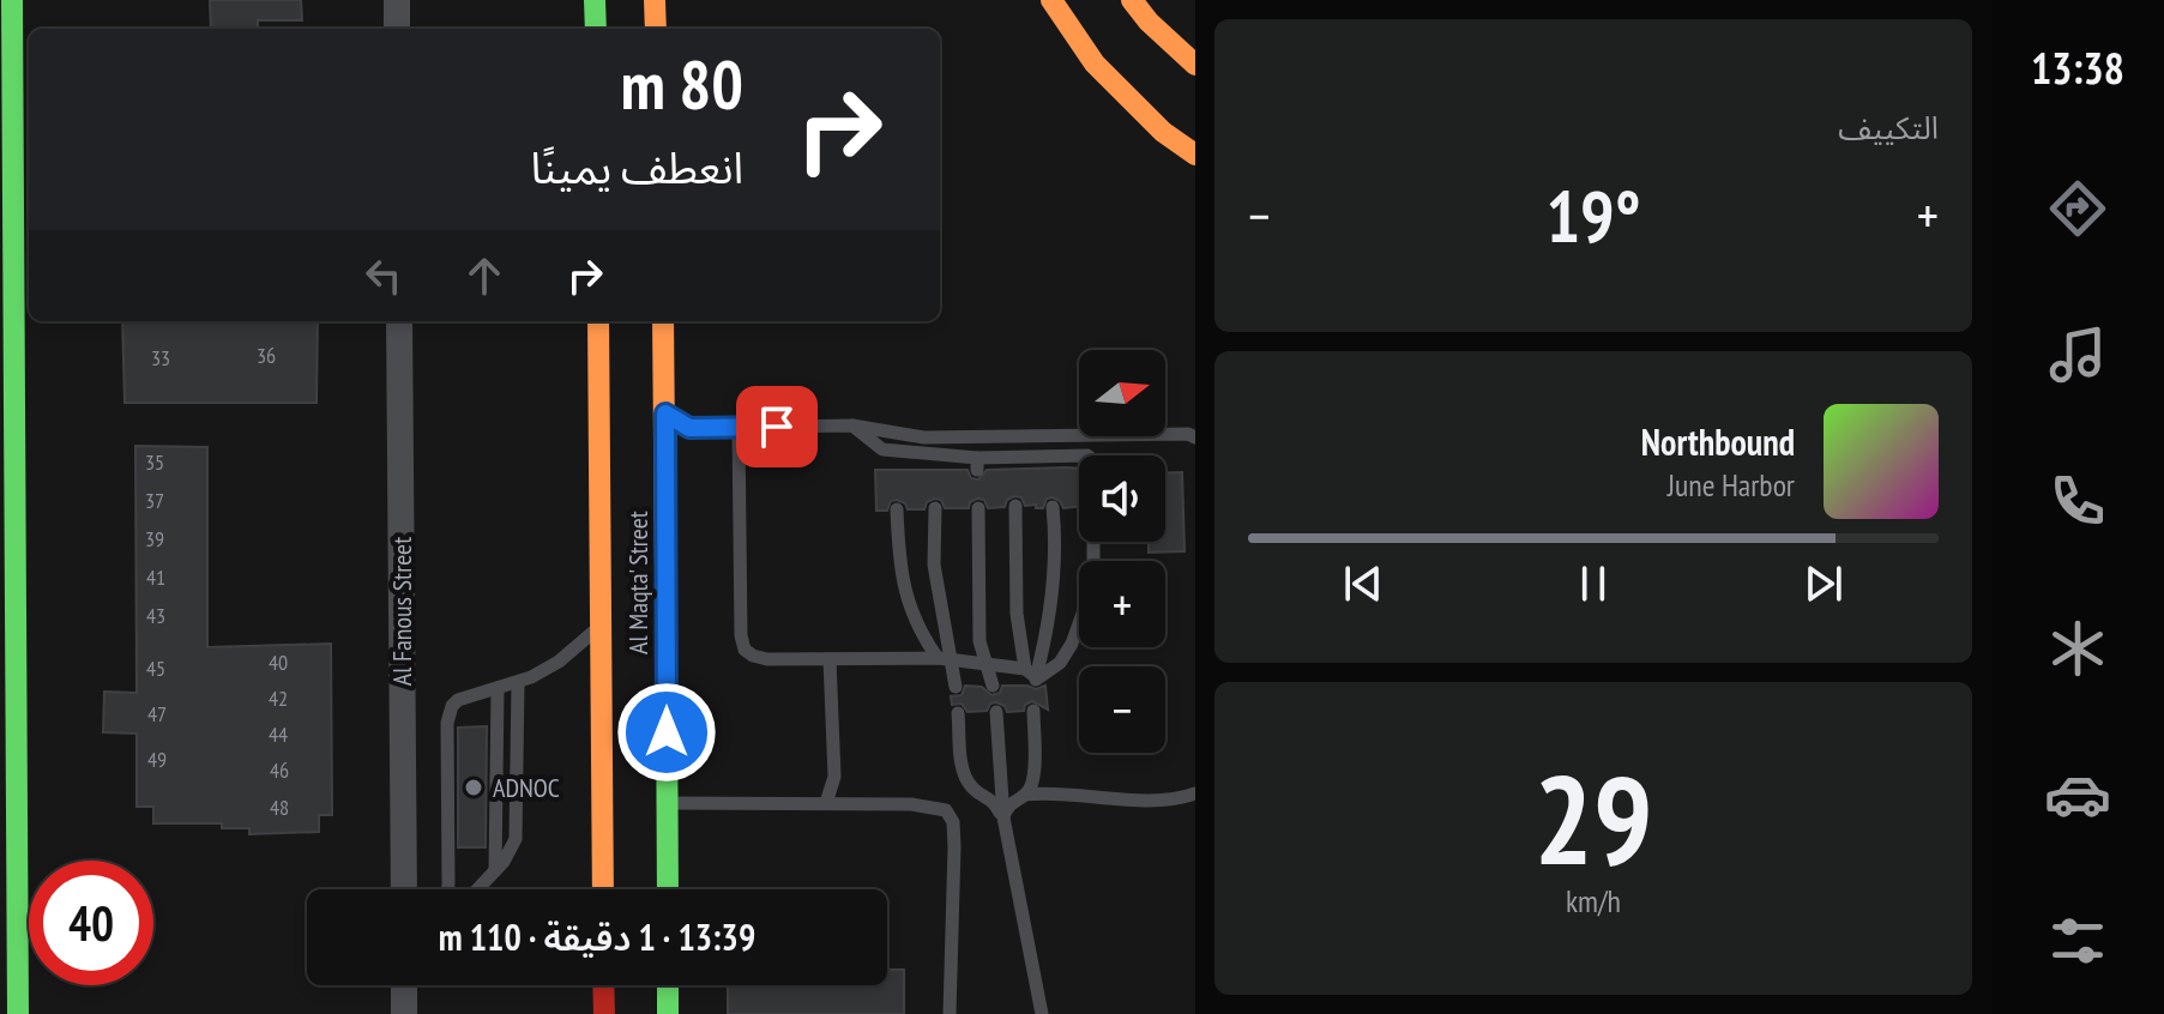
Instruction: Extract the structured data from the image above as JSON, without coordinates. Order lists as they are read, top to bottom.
{
  "streets": {
    "main road": ["Al Maqta' Street"],
    "street": ["Al Fanous Street"]
  },
  "places": ["ADNOC"],
  "house_numbers": [
    "36",
    "33",
    "35",
    "37",
    "39",
    "41",
    "43",
    "40",
    "45",
    "42",
    "47",
    "44",
    "49",
    "46",
    "48"
  ],
  "north": "right",
  "page": {
    "tabs": "13:38",
    "tile": [
      "التكييف",
      ["29", "km/h"]
    ],
    "turn": ["80 m", "انعطف يمينًا"],
    "heat": ["−", "19°", "+"],
    "map_buttons": ["+", "−"],
    "song": ["Northbound", "June Harbor"],
    "limit": "40",
    "trip": "13:39 · 1 دقيقة · 110 m"
  }
}
